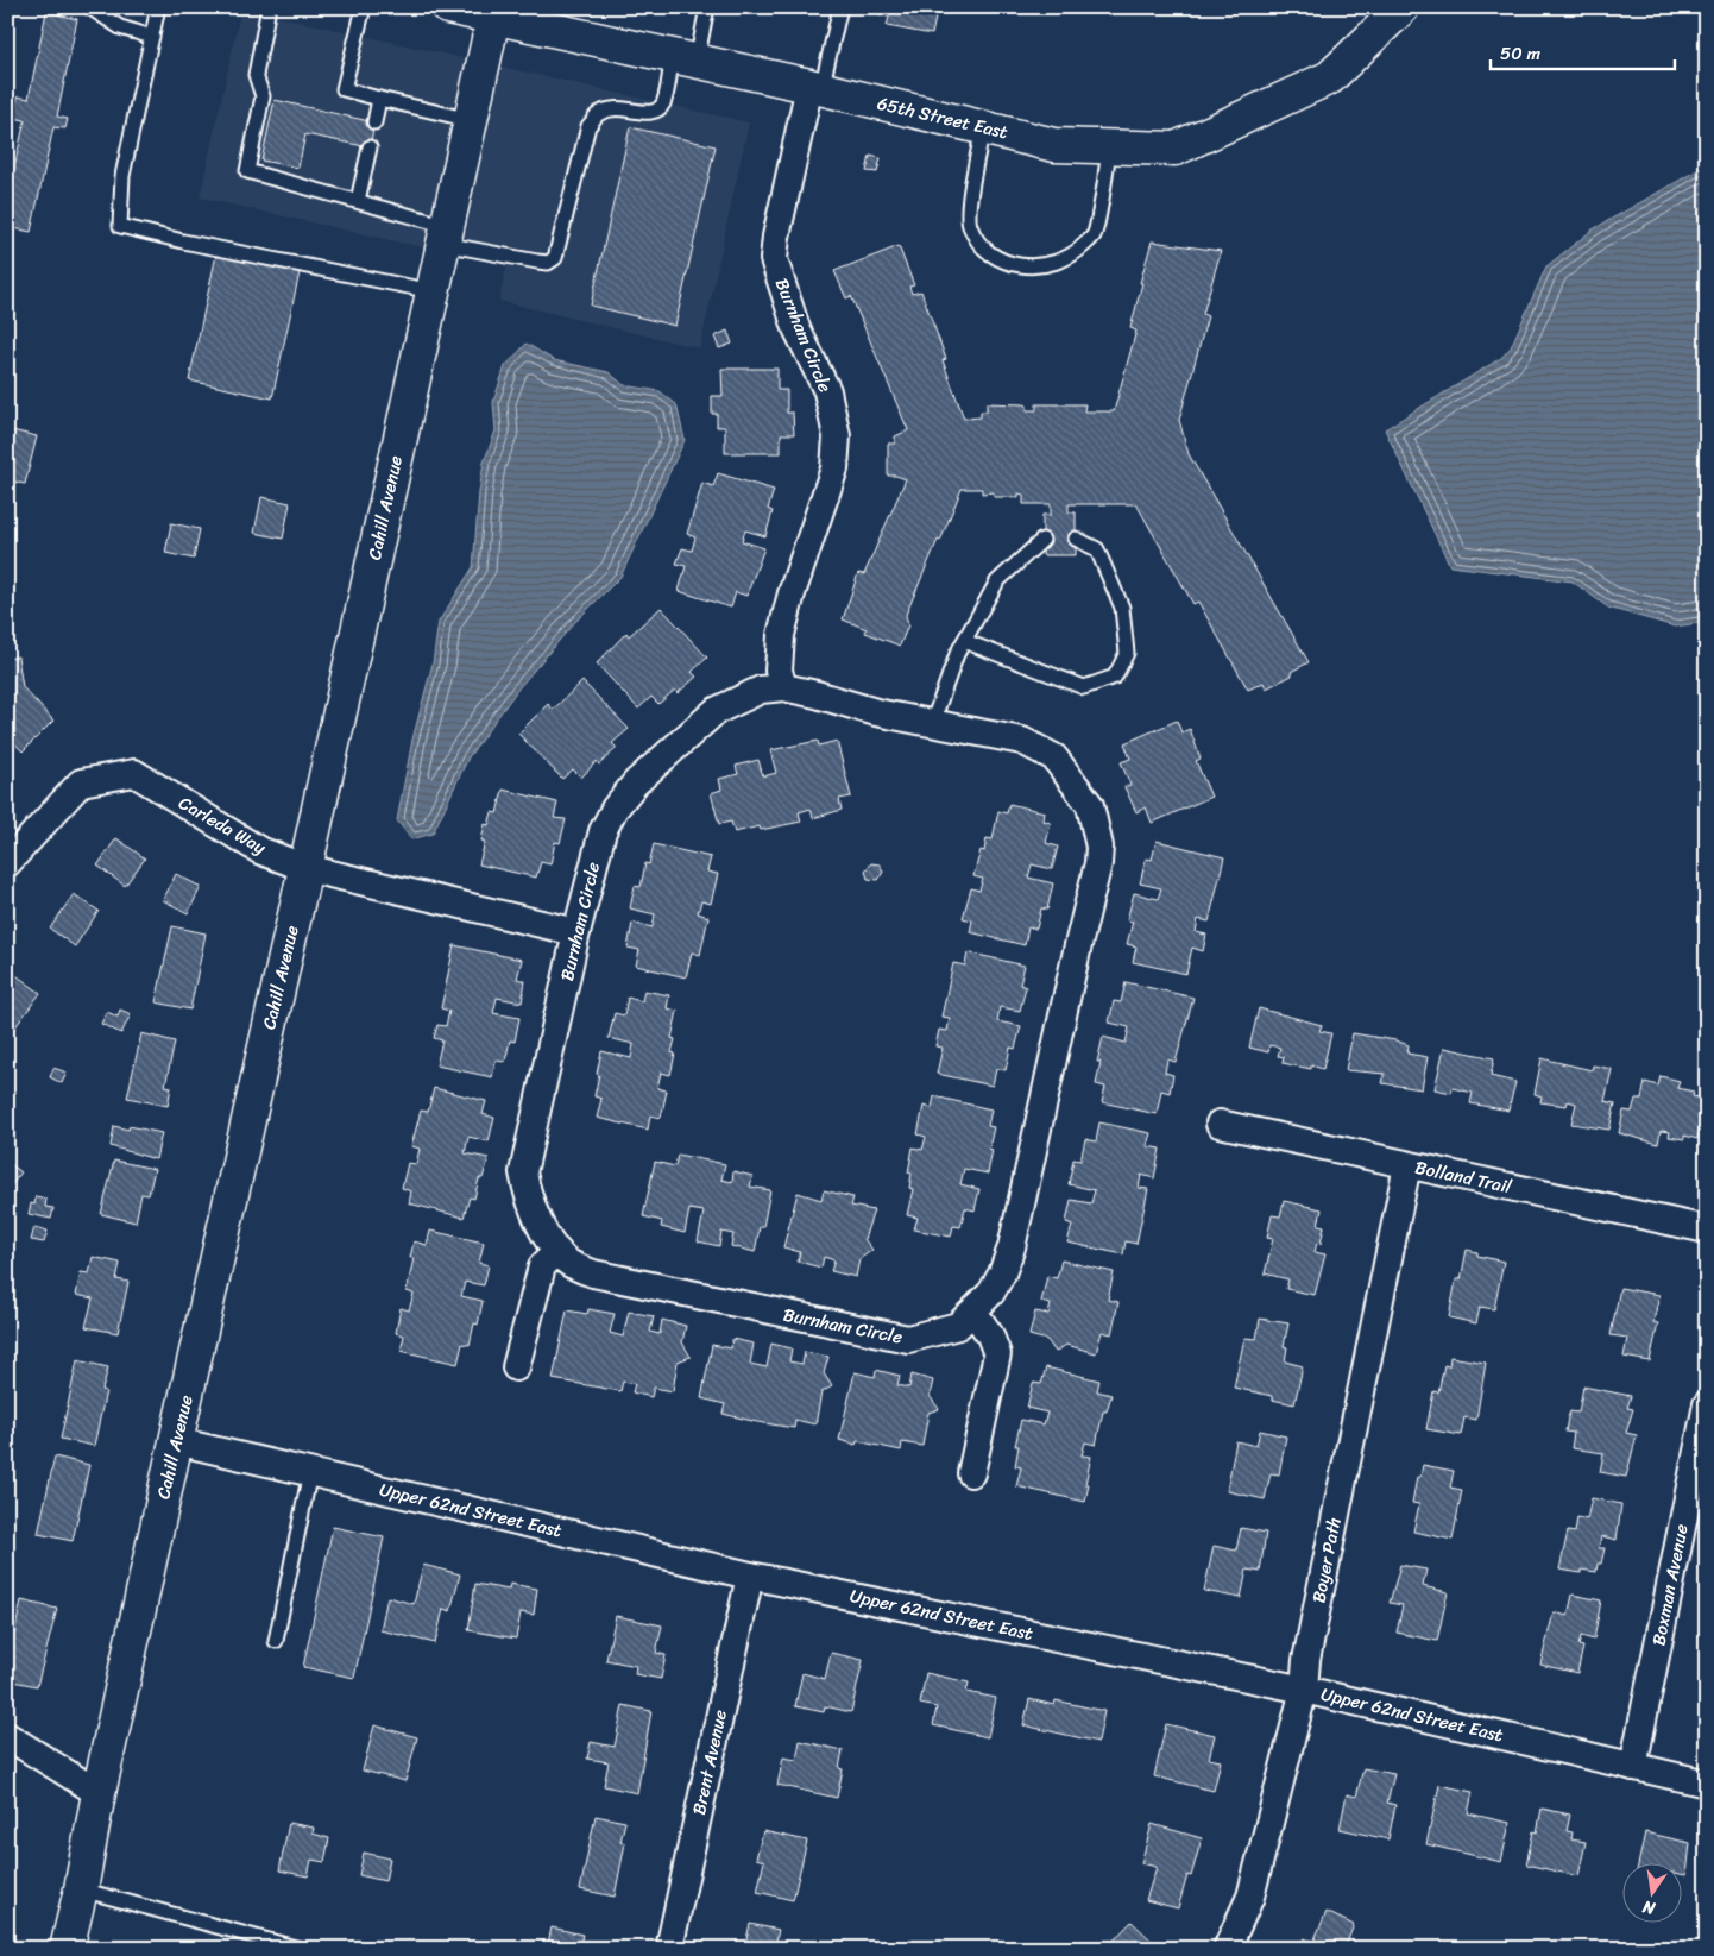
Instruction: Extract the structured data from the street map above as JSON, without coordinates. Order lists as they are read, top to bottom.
{
  "streets": {
    "street": [
      "65th Street East",
      "Burnham Circle",
      "Cahill Avenue",
      "Carleda Way",
      "Bolland Trail",
      "Upper 62nd Street East",
      "Boyer Path",
      "Boxman Avenue",
      "Brent Avenue"
    ]
  },
  "crossings": [
    ["65th Street East", "Burnham Circle"],
    ["65th Street East", "Cahill Avenue"],
    ["Burnham Circle", "Carleda Way"],
    ["Cahill Avenue", "Carleda Way"],
    ["Cahill Avenue", "Upper 62nd Street East"],
    ["Bolland Trail", "Boyer Path"],
    ["Upper 62nd Street East", "Boyer Path"],
    ["Upper 62nd Street East", "Boxman Avenue"],
    ["Upper 62nd Street East", "Brent Avenue"]
  ],
  "scale_bar": "50 m",
  "north": "bottom"
}
